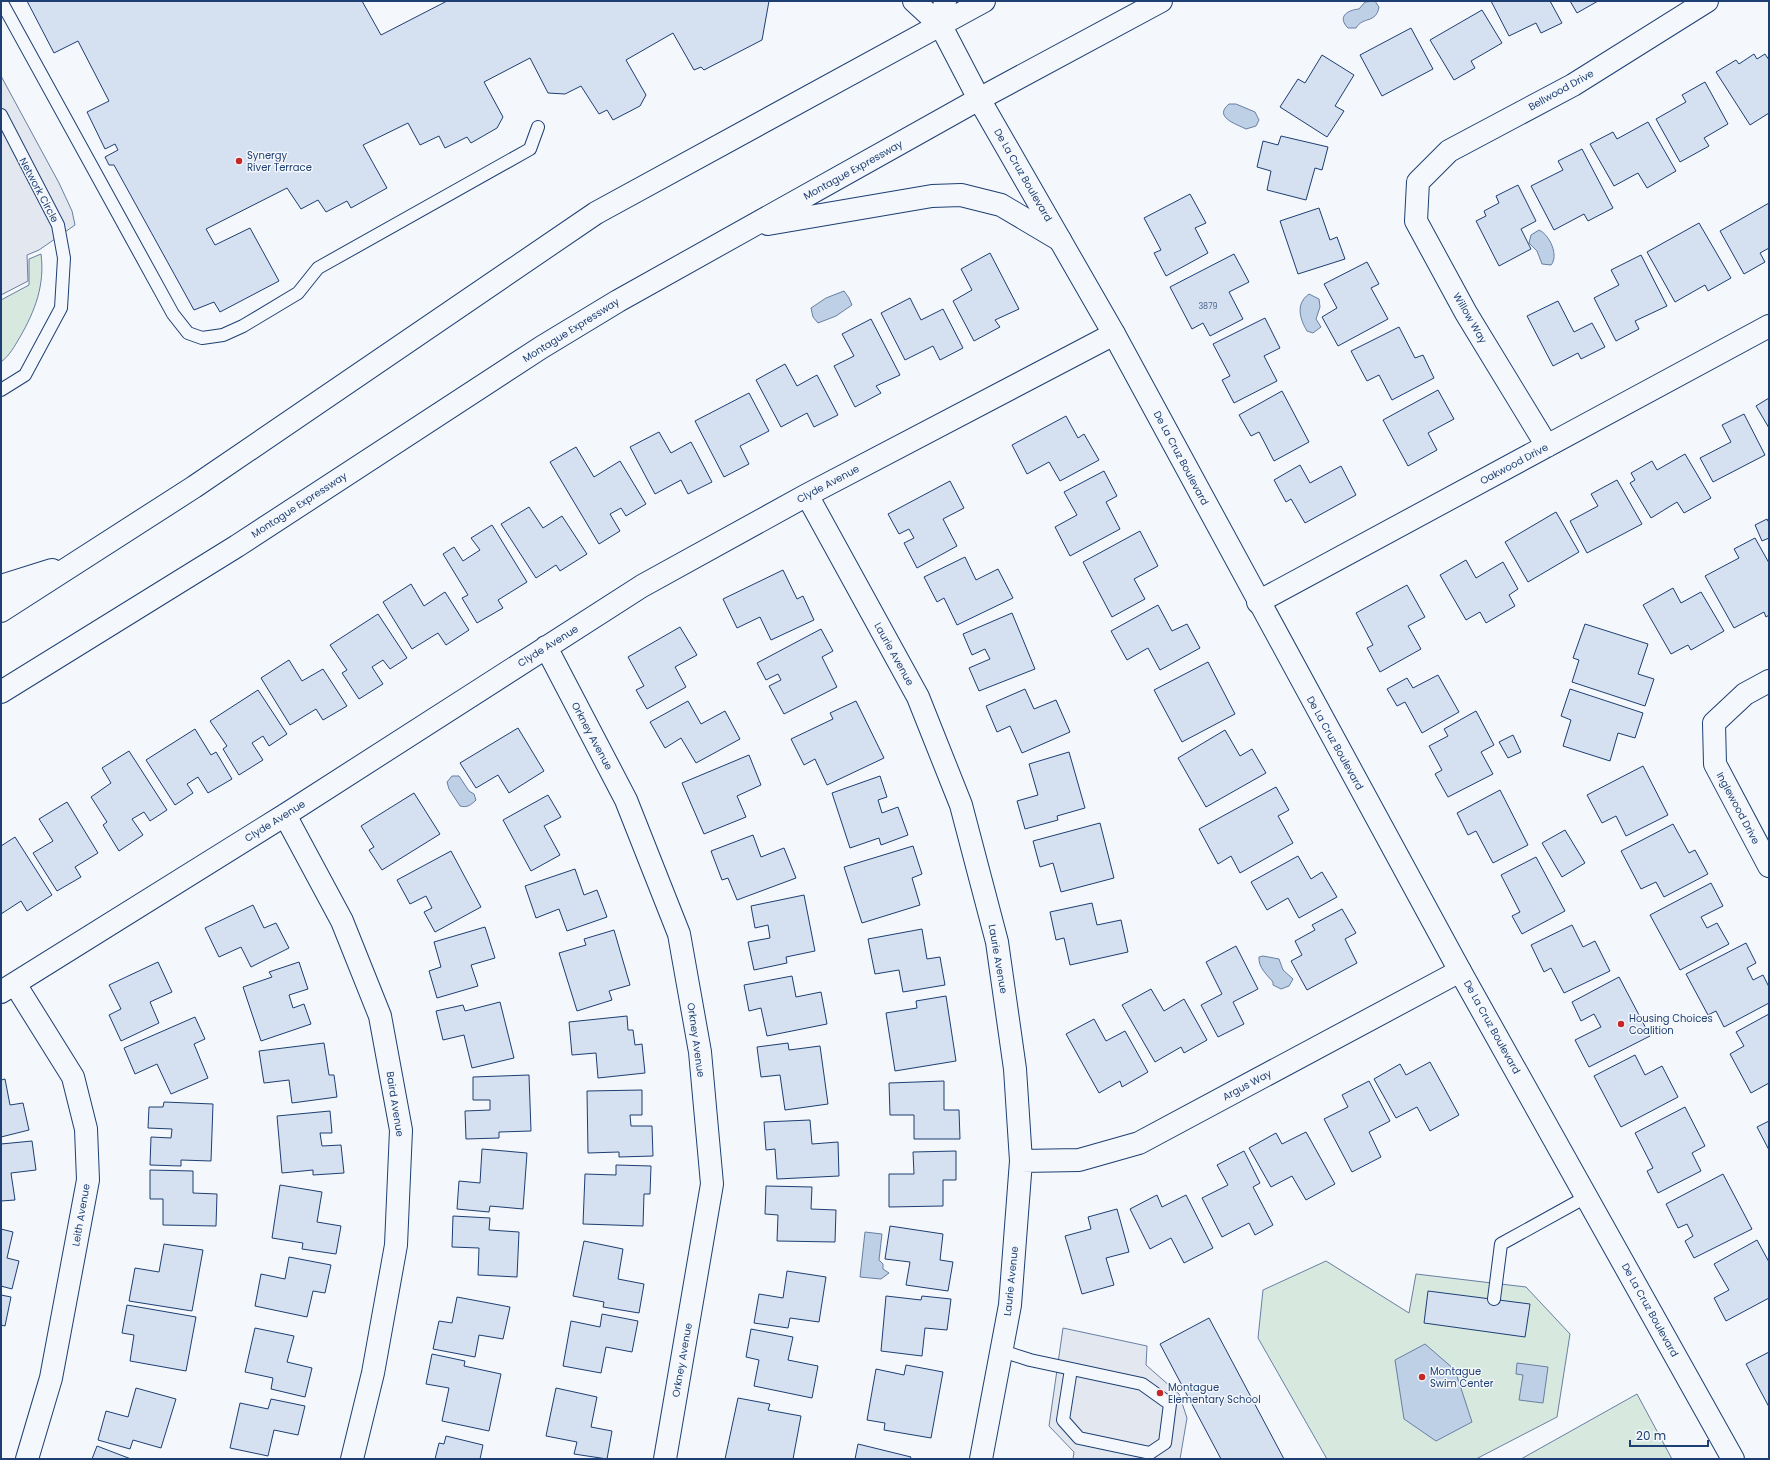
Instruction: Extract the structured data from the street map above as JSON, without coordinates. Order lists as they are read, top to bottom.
{
  "streets": {
    "main road": [
      "Bellwood Drive",
      "Montague Expressway",
      "De La Cruz Boulevard",
      "Willow Way",
      "Oakwood Drive",
      "Clyde Avenue",
      "Laurie Avenue",
      "Orkney Avenue",
      "Inglewood Drive",
      "Argus Way",
      "Baird Avenue",
      "Leith Avenue"
    ],
    "lane": ["Network Circle"]
  },
  "crossings": [
    ["Bellwood Drive", "Willow Way"],
    ["Montague Expressway", "De La Cruz Boulevard"],
    ["De La Cruz Boulevard", "Oakwood Drive"],
    ["De La Cruz Boulevard", "Clyde Avenue"],
    ["De La Cruz Boulevard", "Argus Way"],
    ["Willow Way", "Oakwood Drive"],
    ["Clyde Avenue", "Laurie Avenue"],
    ["Clyde Avenue", "Orkney Avenue"],
    ["Clyde Avenue", "Baird Avenue"],
    ["Clyde Avenue", "Leith Avenue"],
    ["Laurie Avenue", "Argus Way"]
  ],
  "places": [
    "Synergy River Terrace",
    "Housing Choices Coalition",
    "Montague Swim Center",
    "Montague Elementary School"
  ],
  "house_numbers": ["3879"],
  "scale_bar": "20 m"
}
